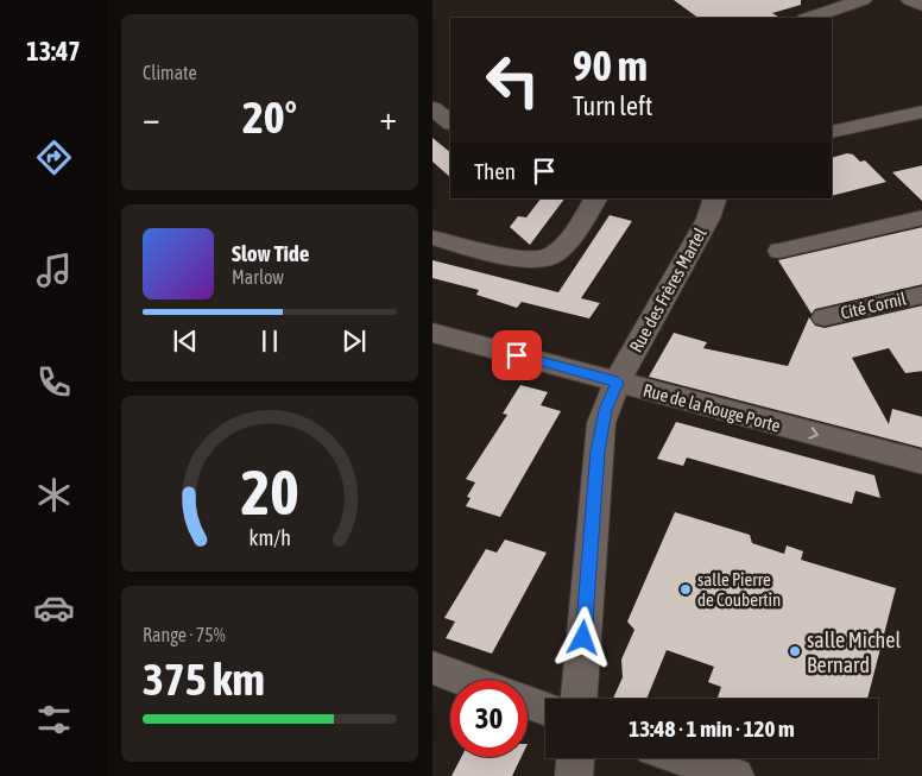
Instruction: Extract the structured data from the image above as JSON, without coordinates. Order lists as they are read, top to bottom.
{
  "streets": {
    "street": ["Rue des Frères Martel", "Cité Cornil", "Rue de la Rouge Porte"]
  },
  "crossings": [
    ["Rue des Frères Martel", "Rue de la Rouge Porte"]
  ],
  "one_way": ["Rue de la Rouge Porte"],
  "places": ["salle Pierre de Coubertin", "salle Michel Bernard"],
  "page": {
    "tabs": "13:47",
    "tile": [
      "Climate",
      ["Range · 75%", "375 km"]
    ],
    "turn": ["90 m", "Turn left"],
    "heat": ["−", "20°", "+"],
    "then": "Then",
    "song": ["Slow Tide", "Marlow"],
    "limit": "30",
    "trip": "13:48 · 1 min · 120 m",
    "gauge": ["20", "km/h"]
  }
}
